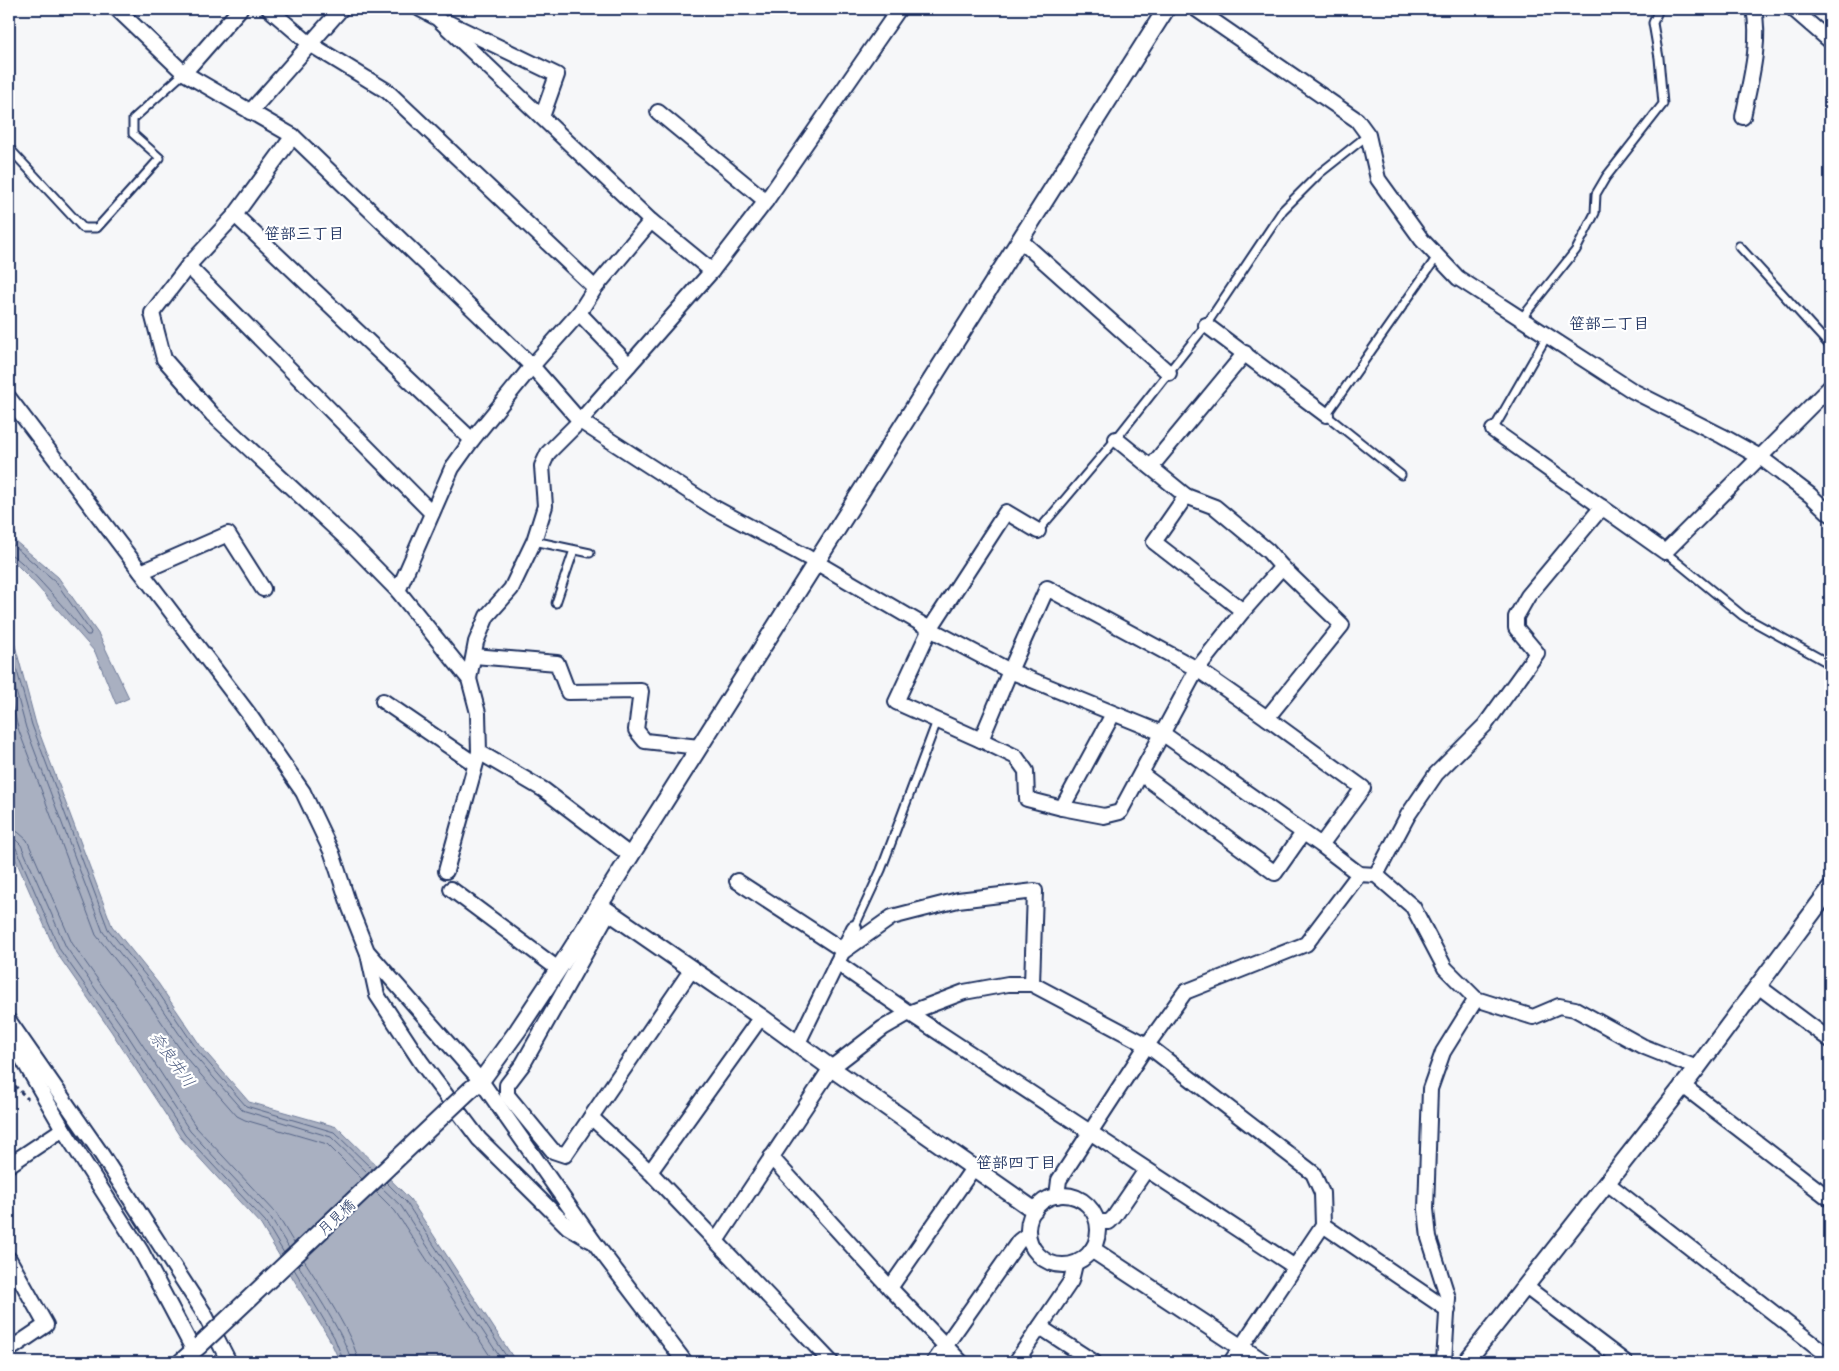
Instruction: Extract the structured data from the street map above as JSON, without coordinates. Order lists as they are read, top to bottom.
{
  "streets": {
    "street": ["月見橋"]
  },
  "districts": ["笹部三丁目", "笹部二丁目", "笹部四丁目"],
  "water": ["奈良井川"]
}
